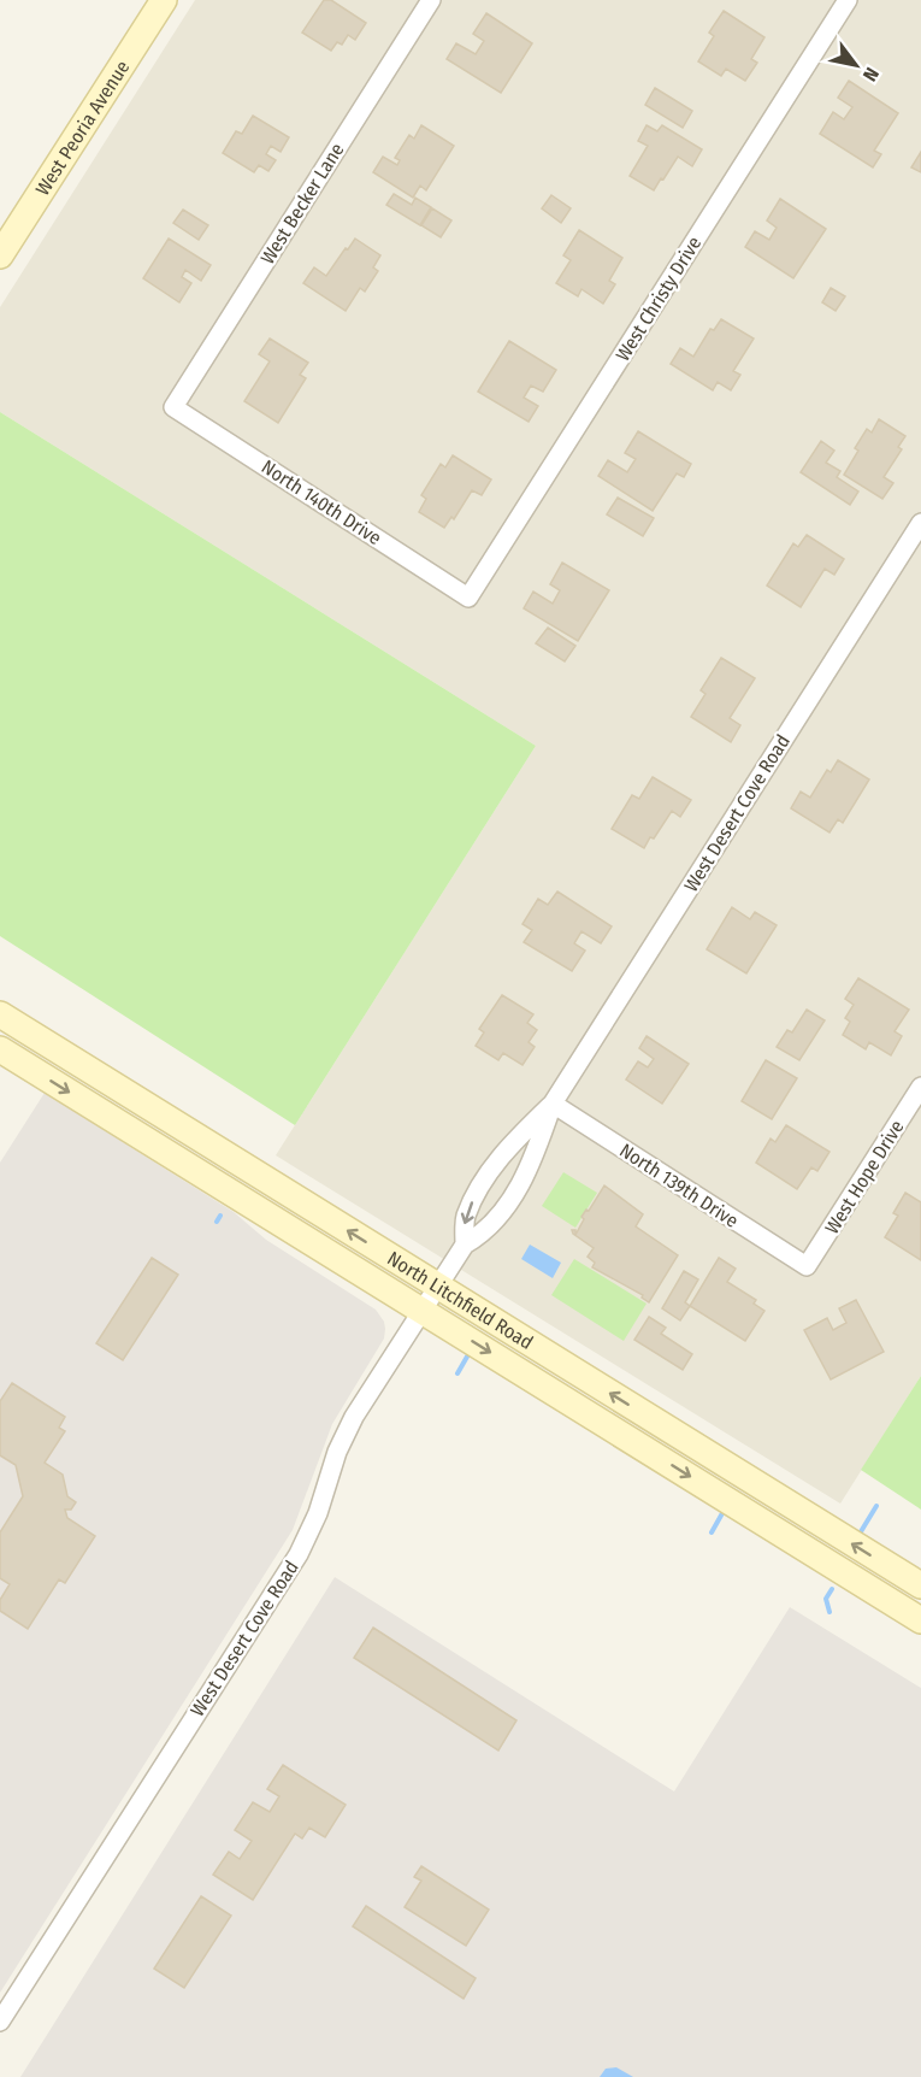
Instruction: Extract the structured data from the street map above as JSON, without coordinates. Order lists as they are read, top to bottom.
{
  "streets": {
    "main road": ["West Peoria Avenue", "North Litchfield Road"],
    "street": [
      "West Becker Lane",
      "West Christy Drive",
      "North 140th Drive",
      "West Desert Cove Road",
      "West Hope Drive",
      "North 139th Drive"
    ]
  },
  "crossings": [
    ["West Becker Lane", "North 140th Drive"],
    ["West Christy Drive", "North 140th Drive"],
    ["West Desert Cove Road", "North 139th Drive"],
    ["West Desert Cove Road", "North Litchfield Road"],
    ["West Hope Drive", "North 139th Drive"]
  ],
  "north": "bottom right"
}
